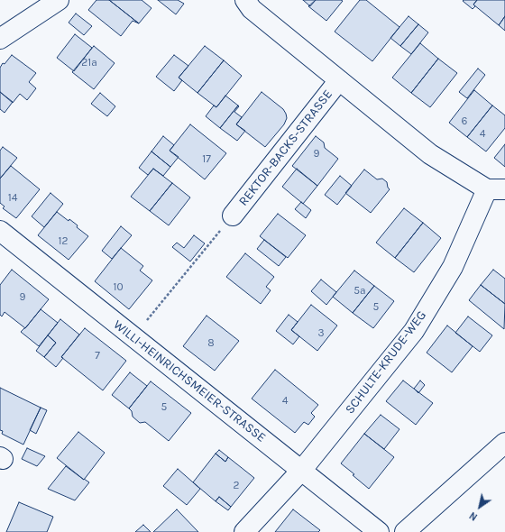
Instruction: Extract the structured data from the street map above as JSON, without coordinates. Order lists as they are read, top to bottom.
{
  "streets": {
    "street": ["REKTOR-BACKS-STRASSE", "SCHULTE-KRUDE-WEG", "WILLI-HEINRICHSMEIER-STRASSE"]
  },
  "crossings": [
    ["REKTOR-BACKS-STRASSE", "SCHULTE-KRUDE-WEG"],
    ["SCHULTE-KRUDE-WEG", "WILLI-HEINRICHSMEIER-STRASSE"]
  ],
  "house_numbers": [
    "21a",
    "6",
    "4",
    "9",
    "17",
    "14",
    "12",
    "10",
    "5a",
    "9",
    "5",
    "3",
    "8",
    "7",
    "4",
    "5",
    "2"
  ],
  "north": "bottom left"
}
